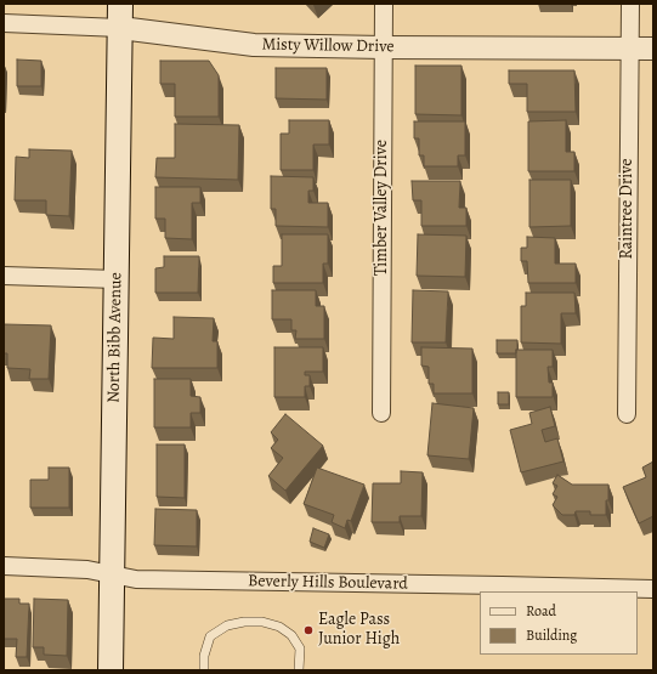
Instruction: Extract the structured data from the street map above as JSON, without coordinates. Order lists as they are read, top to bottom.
{
  "streets": {
    "main road": ["North Bibb Avenue"],
    "street": [
      "Misty Willow Drive",
      "Timber Valley Drive",
      "Raintree Drive",
      "Beverly Hills Boulevard"
    ]
  },
  "crossings": [
    ["Misty Willow Drive", "Timber Valley Drive"],
    ["Misty Willow Drive", "Raintree Drive"],
    ["Misty Willow Drive", "North Bibb Avenue"],
    ["North Bibb Avenue", "Beverly Hills Boulevard"]
  ],
  "places": ["Eagle Pass Junior High"],
  "legend": ["Road", "Building"]
}
